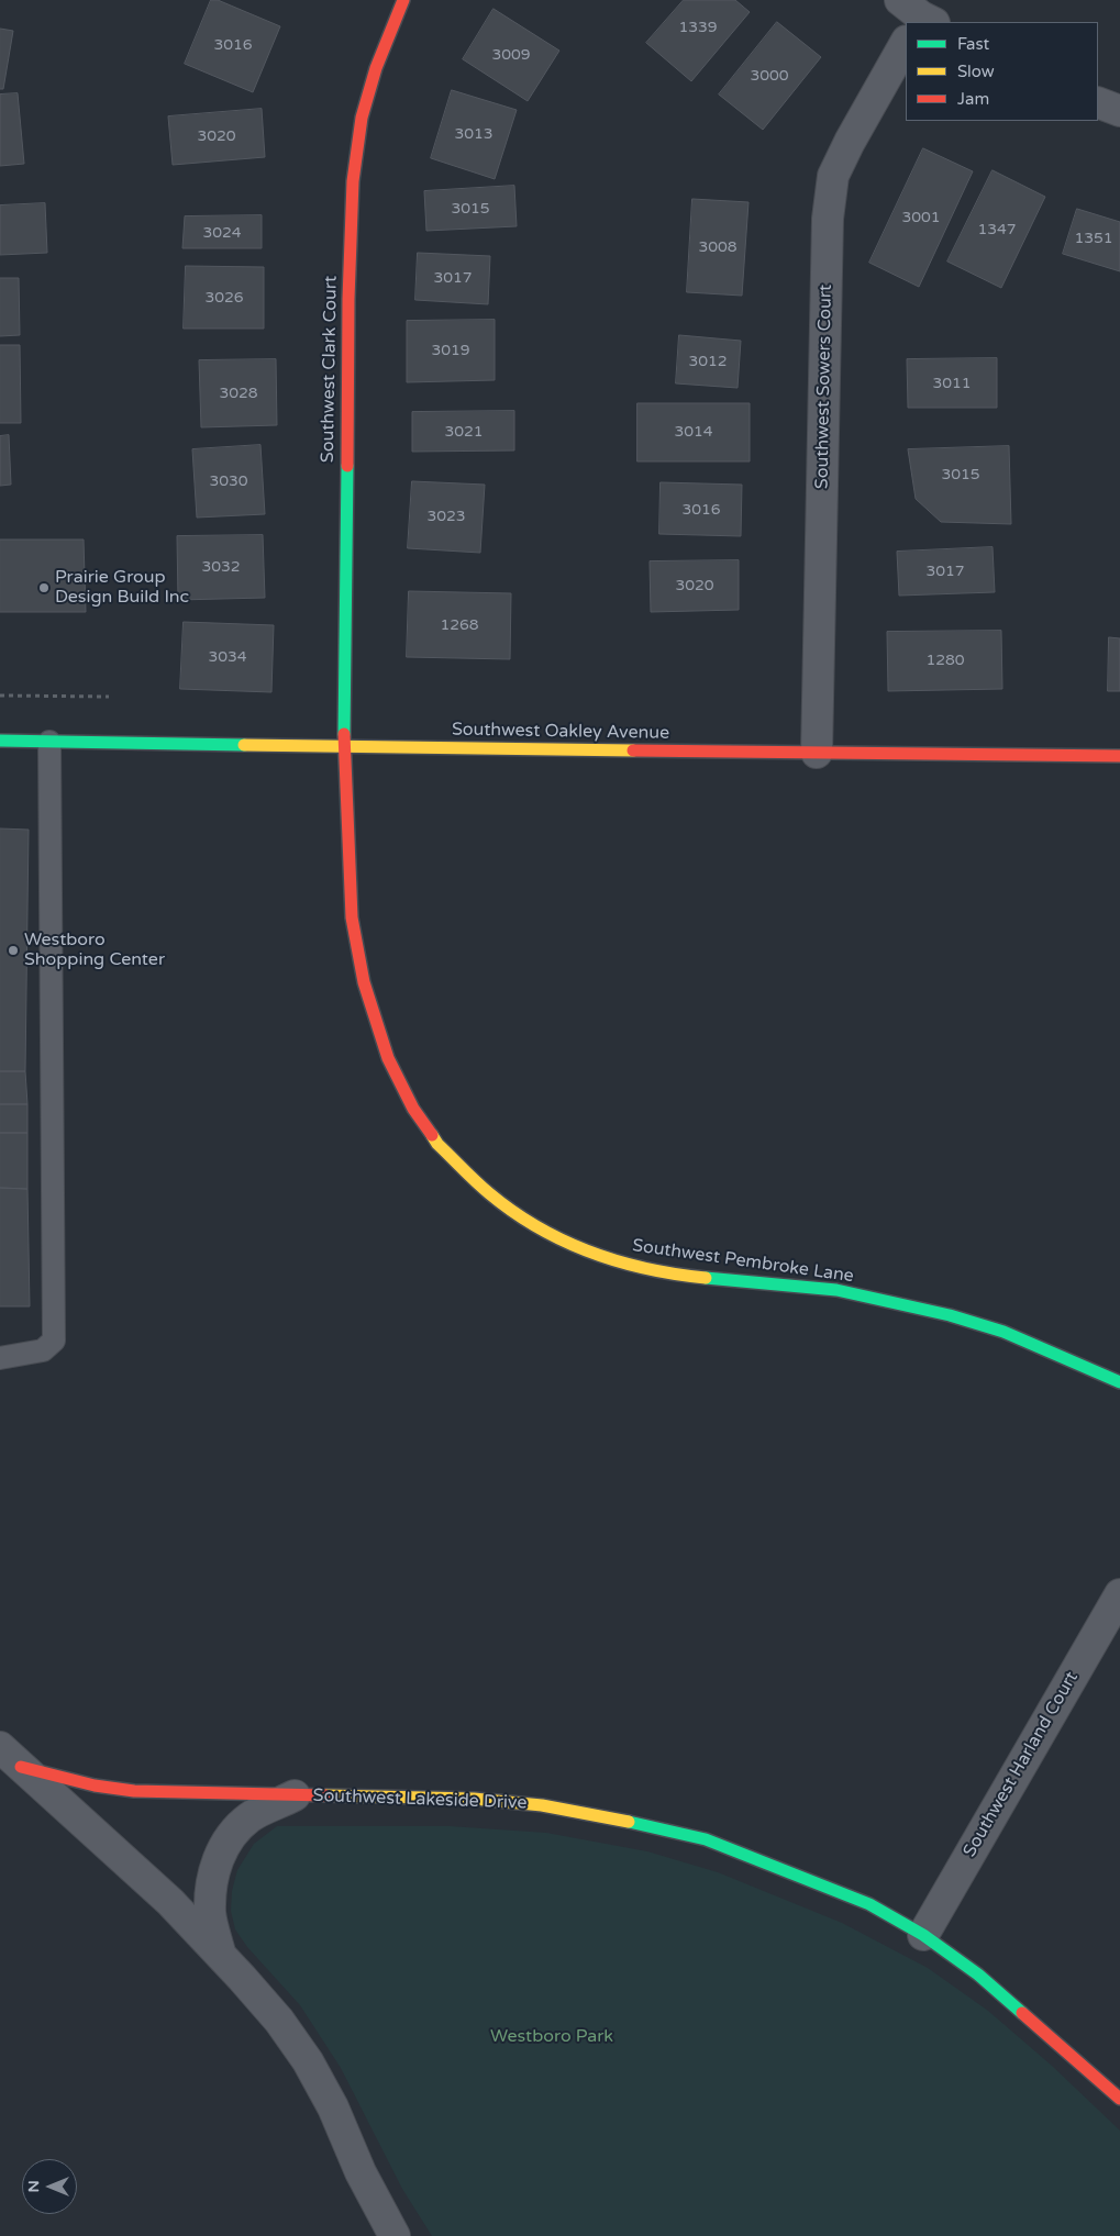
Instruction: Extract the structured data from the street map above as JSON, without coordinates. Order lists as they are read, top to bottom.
{
  "streets": {
    "street": [
      "Southwest Clark Court",
      "Southwest Sowers Court",
      "Southwest Oakley Avenue",
      "Southwest Pembroke Lane",
      "Southwest Harland Court",
      "Southwest Lakeside Drive"
    ]
  },
  "crossings": [
    ["Southwest Clark Court", "Southwest Oakley Avenue"],
    ["Southwest Clark Court", "Southwest Pembroke Lane"],
    ["Southwest Sowers Court", "Southwest Oakley Avenue"],
    ["Southwest Oakley Avenue", "Southwest Pembroke Lane"],
    ["Southwest Harland Court", "Southwest Lakeside Drive"]
  ],
  "parks": ["Westboro Park"],
  "places": ["Prairie Group Design Build Inc", "Westboro Shopping Center"],
  "house_numbers": [
    "1339",
    "3016",
    "3009",
    "3000",
    "3013",
    "3020",
    "3015",
    "3001",
    "1347",
    "3024",
    "1351",
    "3008",
    "3017",
    "3026",
    "3019",
    "3012",
    "3011",
    "3028",
    "3021",
    "3014",
    "3015",
    "3030",
    "3016",
    "3023",
    "3032",
    "3017",
    "3020",
    "1268",
    "3034",
    "1280"
  ],
  "legend": ["Fast", "Slow", "Jam"],
  "north": "left"
}
